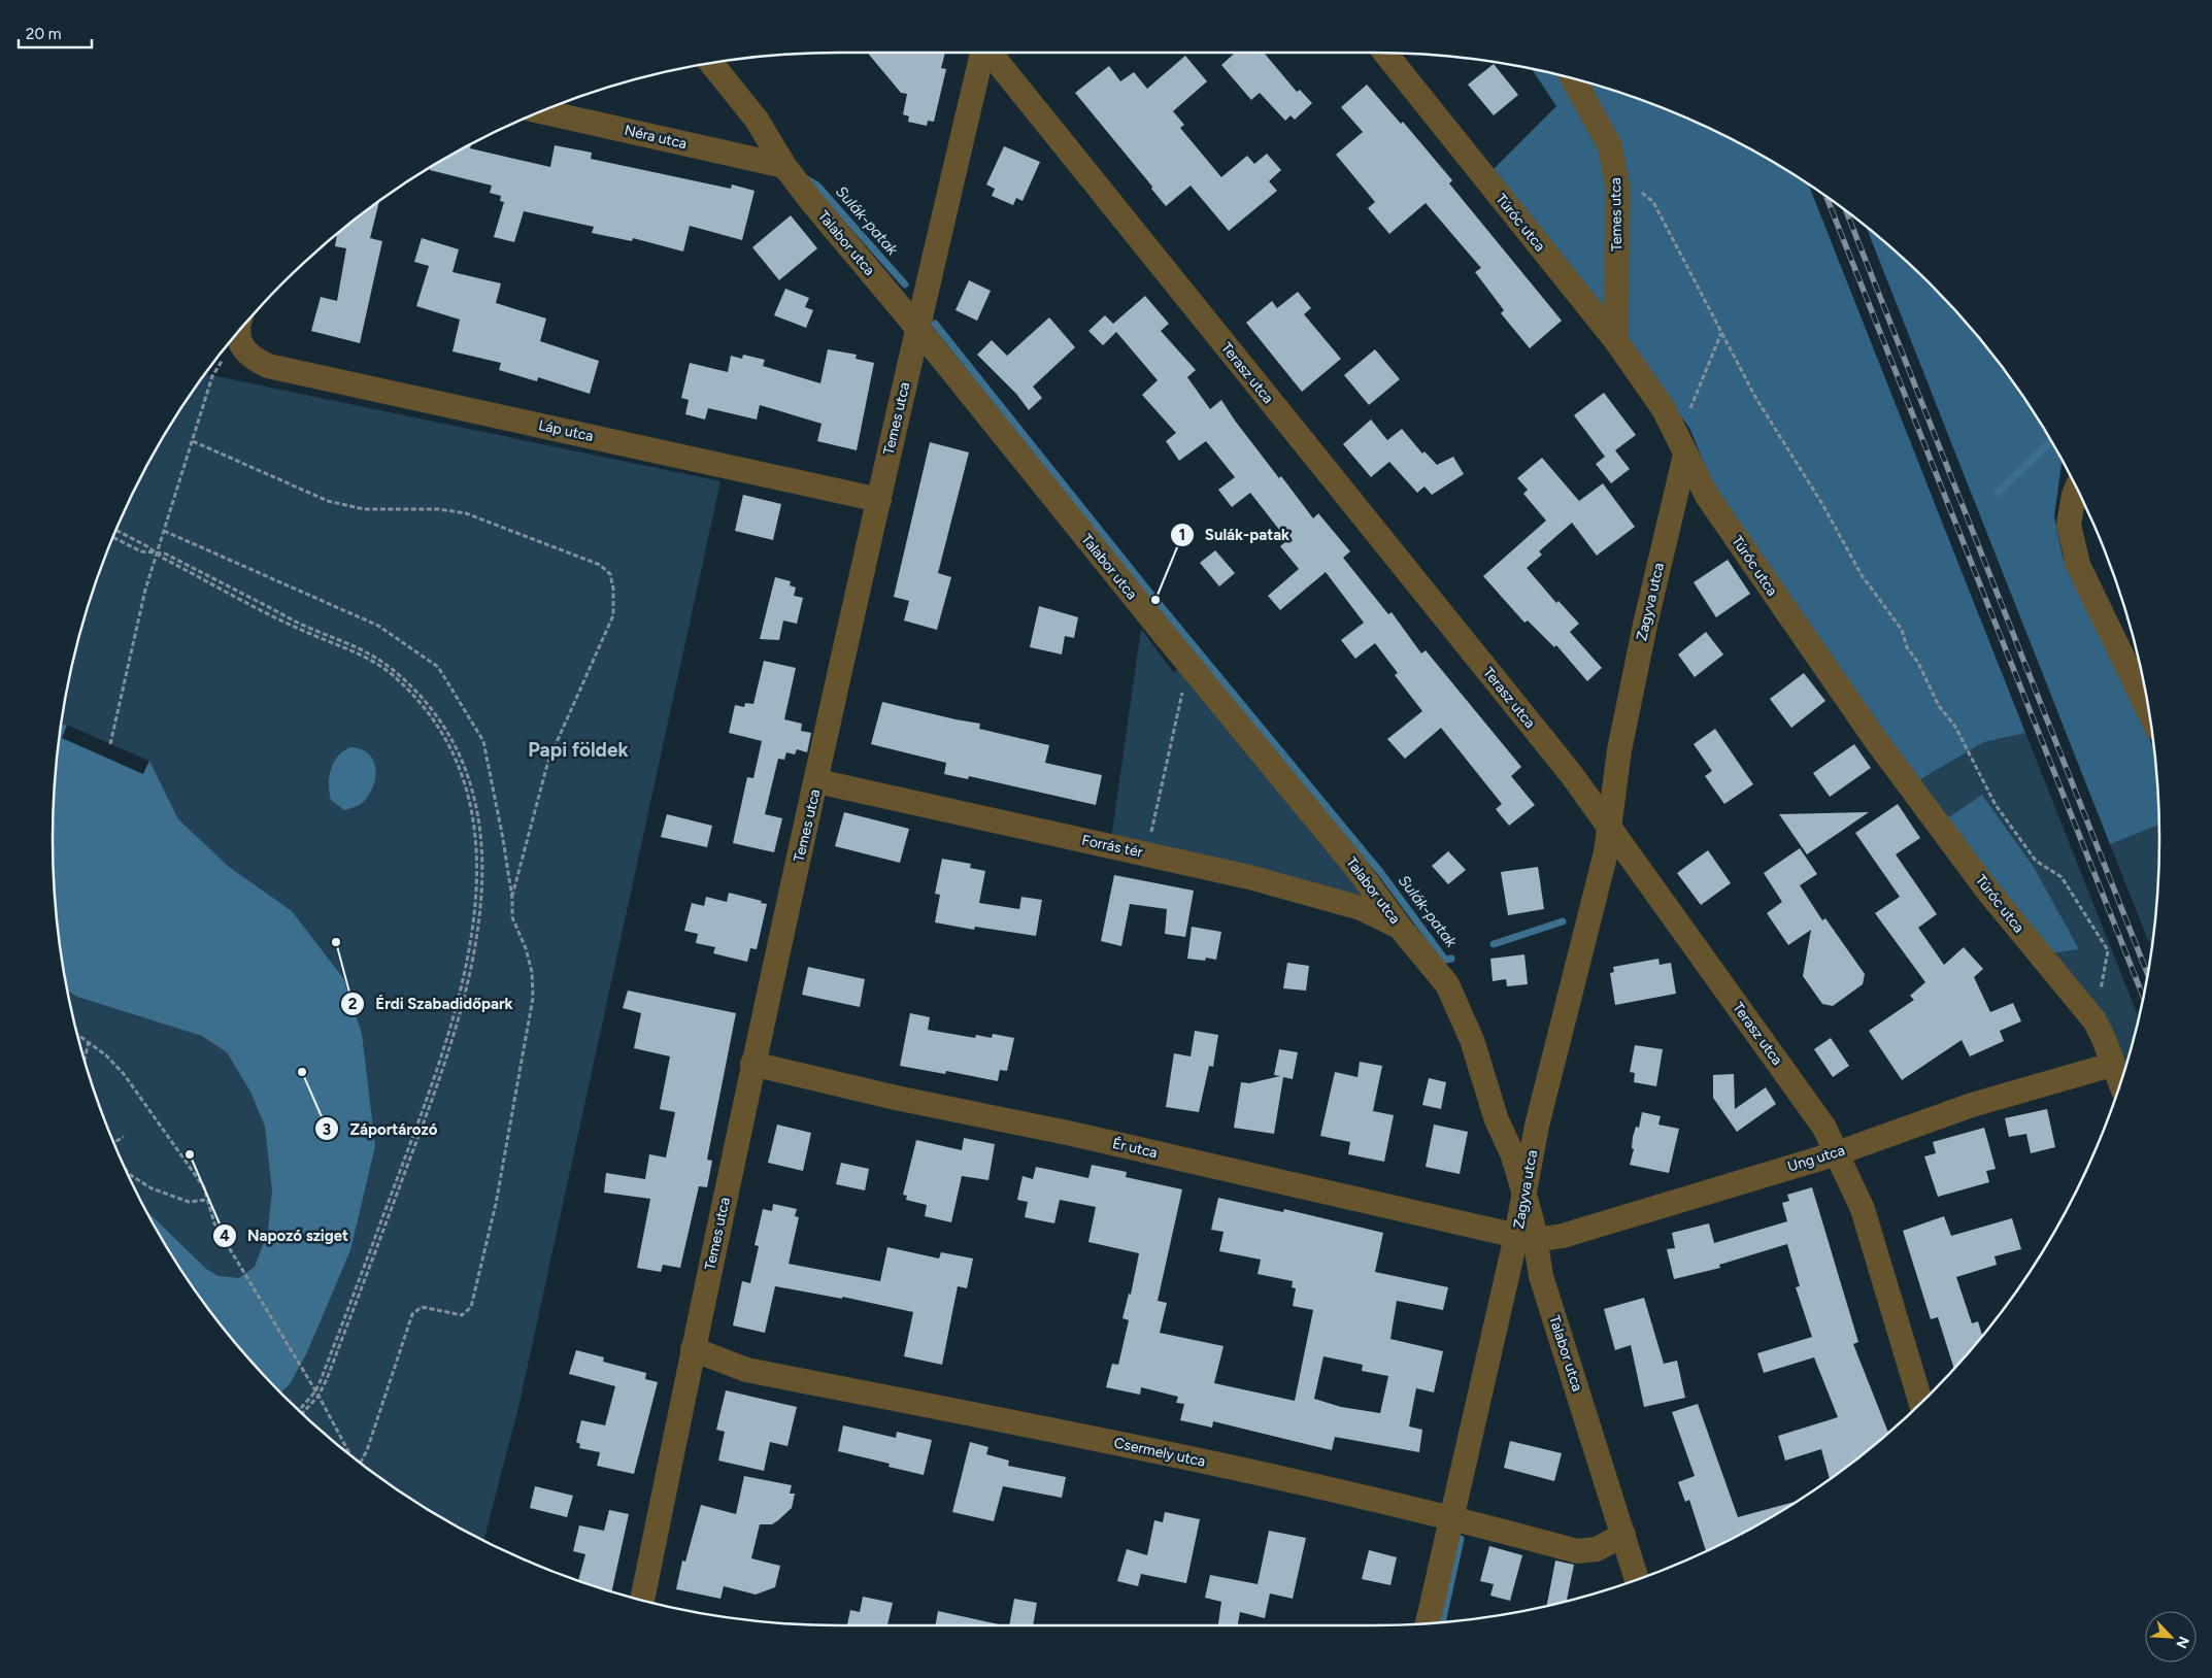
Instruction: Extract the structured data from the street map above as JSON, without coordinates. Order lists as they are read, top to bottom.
{
  "streets": {
    "street": [
      "Néra utca",
      "Temes utca",
      "Túróc utca",
      "Talabor utca",
      "Terasz utca",
      "Láp utca",
      "Zagyva utca",
      "Forrás tér",
      "Ér utca",
      "Ung utca",
      "Csermely utca"
    ]
  },
  "crossings": [
    ["Néra utca", "Talabor utca"],
    ["Temes utca", "Túróc utca"],
    ["Temes utca", "Talabor utca"],
    ["Temes utca", "Láp utca"],
    ["Temes utca", "Forrás tér"],
    ["Temes utca", "Ér utca"],
    ["Temes utca", "Csermely utca"],
    ["Túróc utca", "Zagyva utca"],
    ["Túróc utca", "Ung utca"],
    ["Talabor utca", "Zagyva utca"],
    ["Talabor utca", "Forrás tér"],
    ["Talabor utca", "Ér utca"],
    ["Talabor utca", "Ung utca"],
    ["Talabor utca", "Csermely utca"],
    ["Terasz utca", "Zagyva utca"],
    ["Terasz utca", "Ung utca"],
    ["Zagyva utca", "Ér utca"],
    ["Zagyva utca", "Ung utca"],
    ["Zagyva utca", "Csermely utca"],
    ["Ér utca", "Ung utca"]
  ],
  "districts": ["Papi földek"],
  "water": ["Sulák-patak"],
  "places": [
    "Sulák-patak",
    "Érdi Szabadidőpark",
    "Záportározó",
    "Napozó sziget"
  ],
  "scale_bar": "20 m",
  "north": "bottom right"
}
